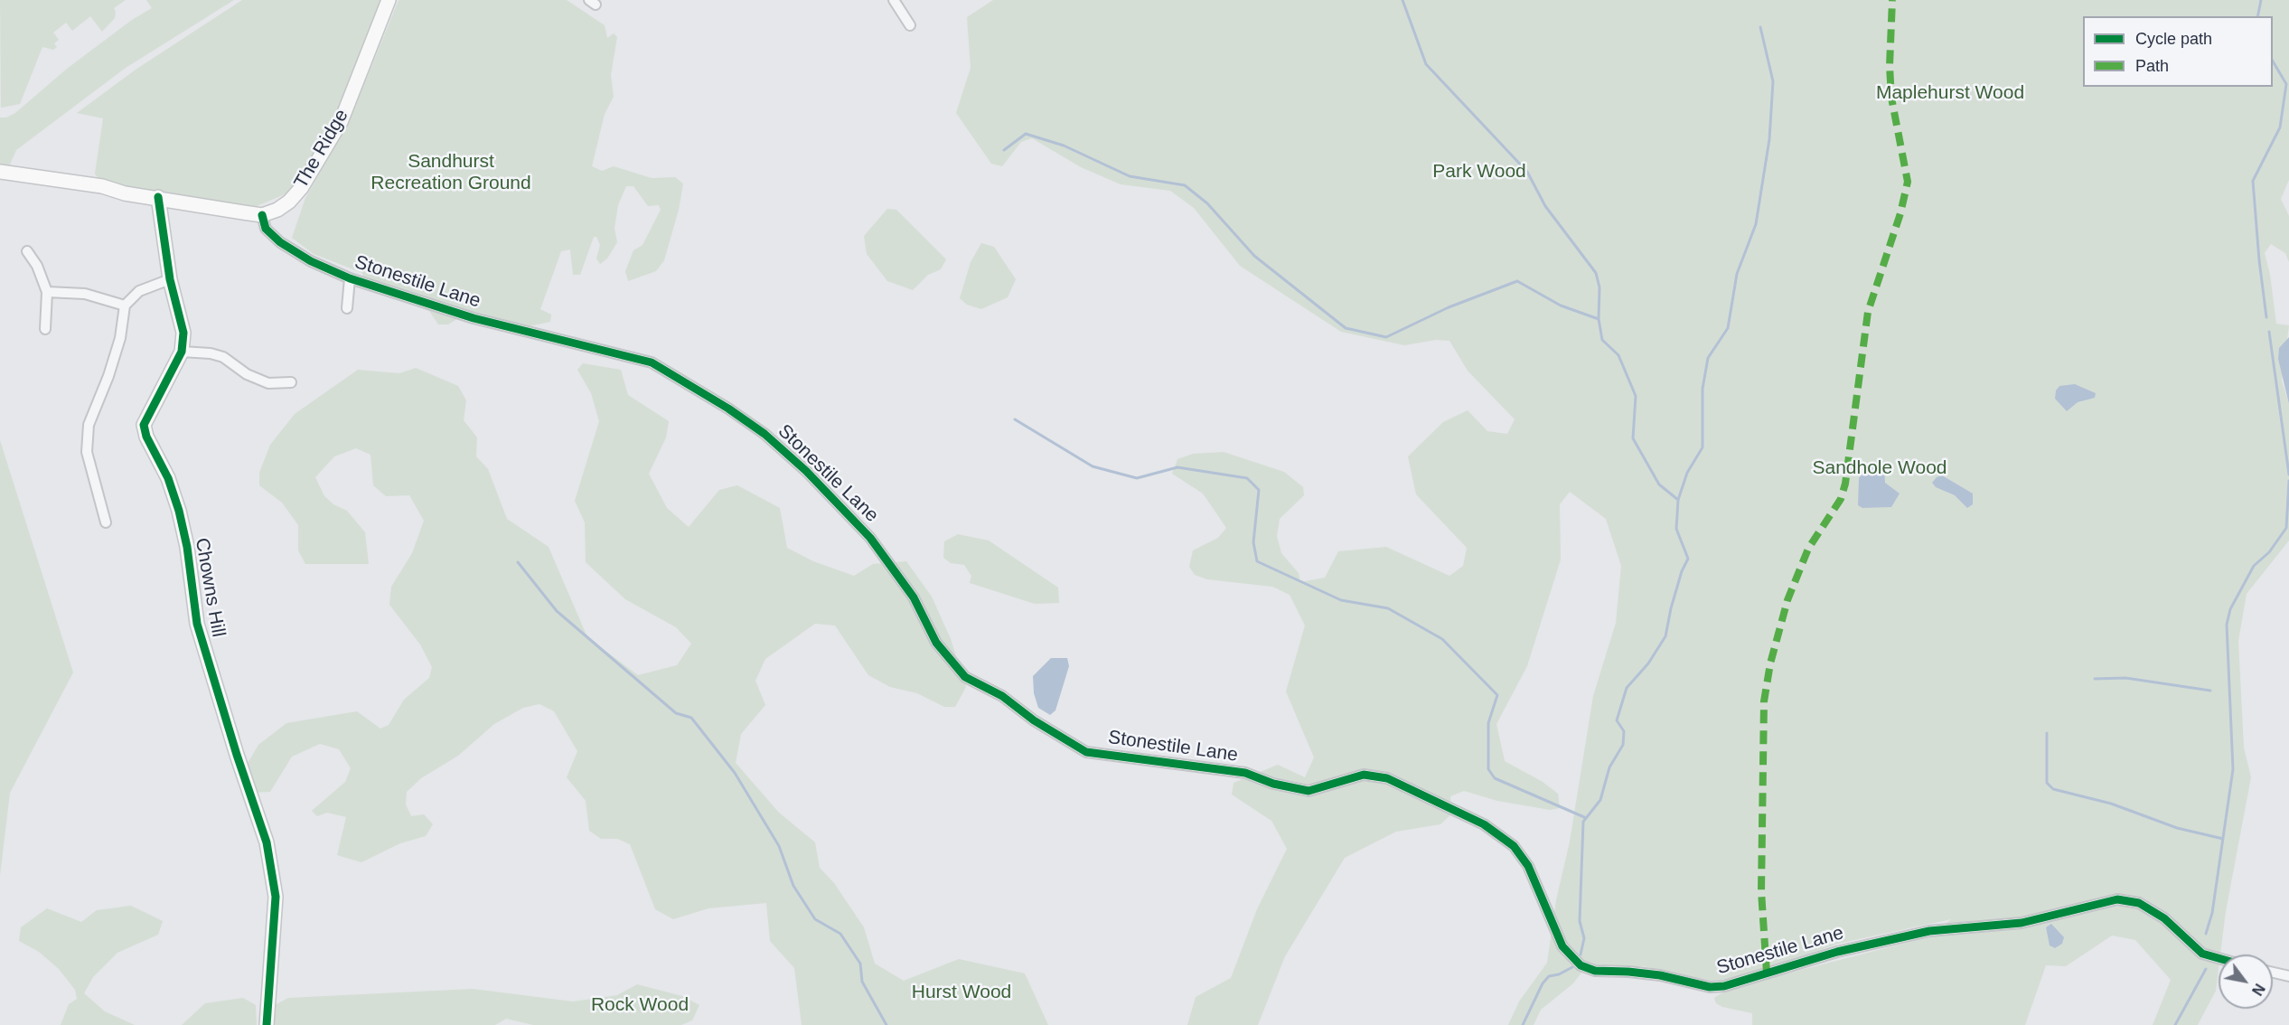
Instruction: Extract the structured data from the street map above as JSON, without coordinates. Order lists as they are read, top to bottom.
{
  "streets": {
    "street": ["The Ridge", "Stonestile Lane", "Chowns Hill"]
  },
  "crossings": [
    ["The Ridge", "Stonestile Lane"]
  ],
  "parks": [
    "Maplehurst Wood",
    "Sandhurst Recreation Ground",
    "Park Wood",
    "Sandhole Wood",
    "Hurst Wood",
    "Rock Wood"
  ],
  "legend": ["Cycle path", "Path"],
  "north": "bottom right"
}
